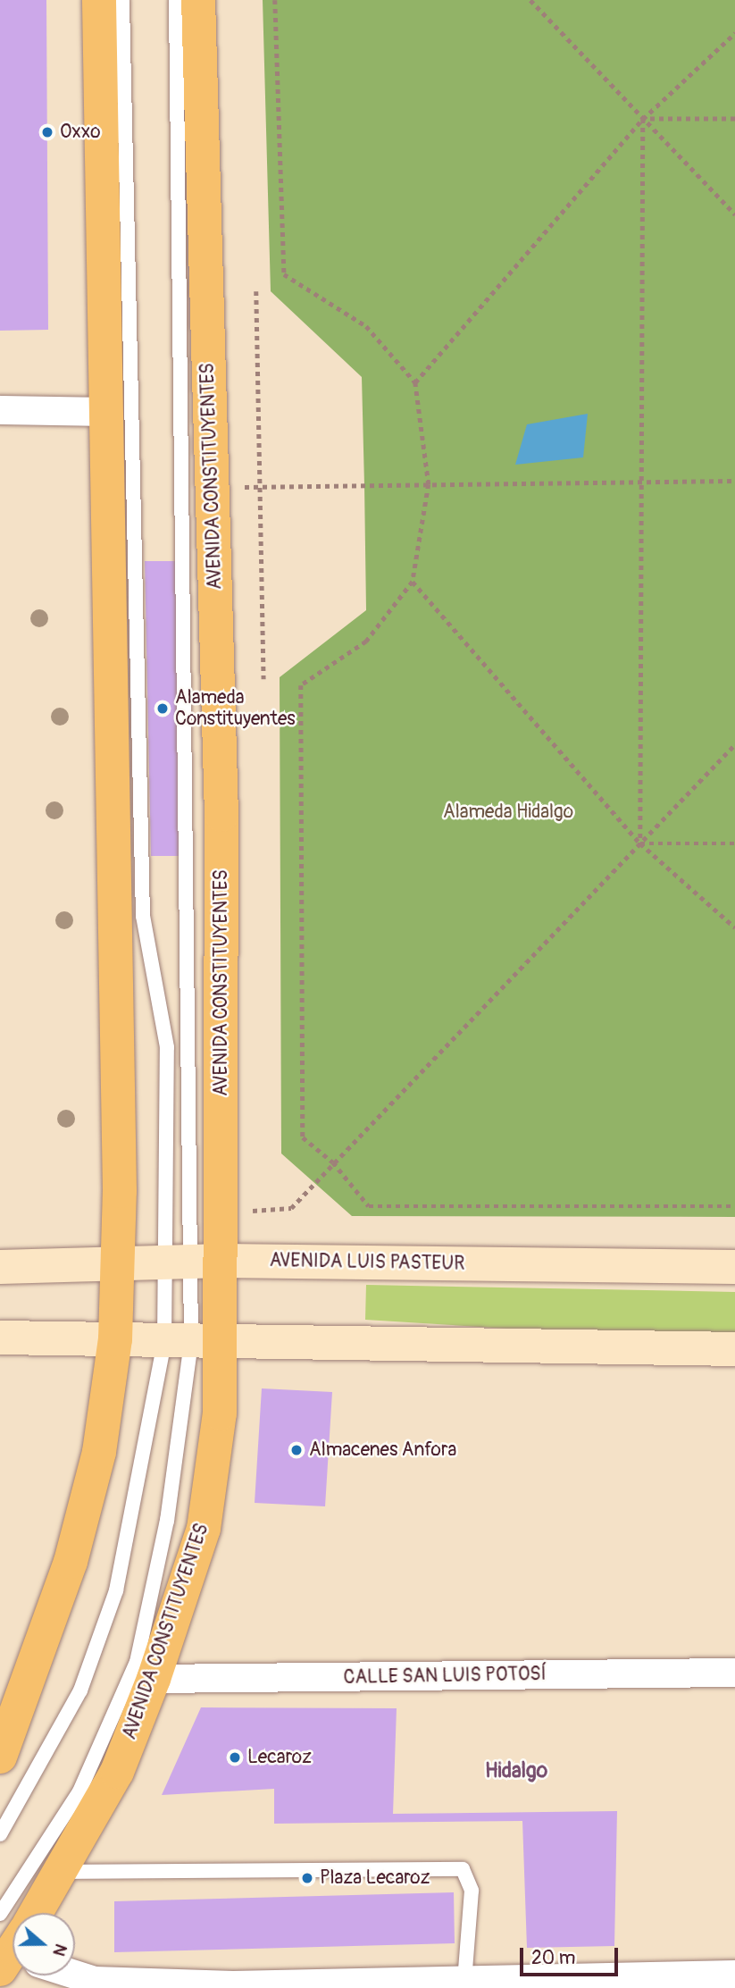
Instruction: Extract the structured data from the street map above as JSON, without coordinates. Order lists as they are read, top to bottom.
{
  "streets": {
    "main road": ["AVENIDA CONSTITUYENTES", "AVENIDA LUIS PASTEUR"],
    "street": ["CALLE SAN LUIS POTOSÍ"]
  },
  "crossings": [
    ["AVENIDA CONSTITUYENTES", "AVENIDA LUIS PASTEUR"],
    ["AVENIDA CONSTITUYENTES", "CALLE SAN LUIS POTOSÍ"]
  ],
  "districts": ["Hidalgo"],
  "parks": ["Alameda Hidalgo"],
  "places": [
    "Oxxo",
    "Alameda Constituyentes",
    "Almacenes Anfora",
    "Lecaroz",
    "Plaza Lecaroz"
  ],
  "scale_bar": "20 m",
  "north": "right"
}
